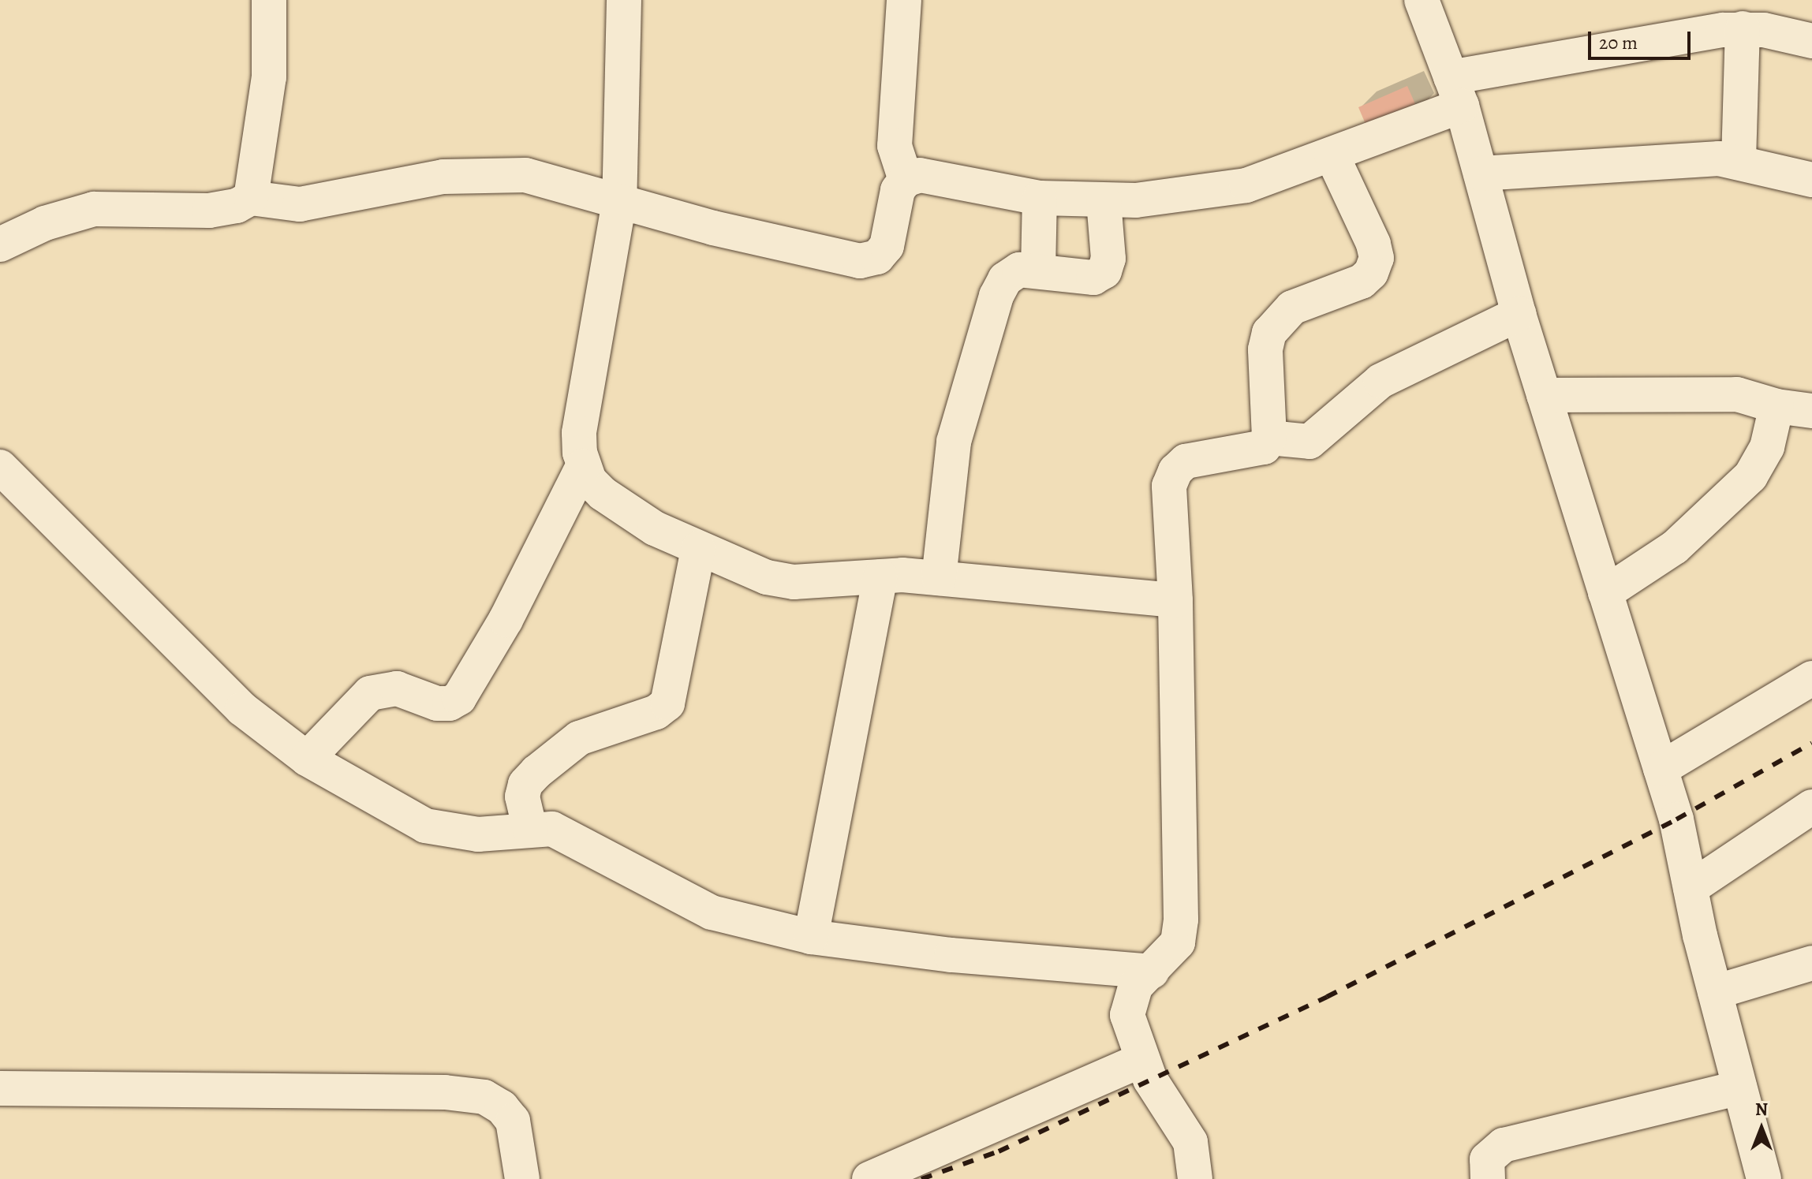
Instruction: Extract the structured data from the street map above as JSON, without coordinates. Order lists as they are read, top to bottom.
{
  "scale_bar": "20 m",
  "north": "top"
}
